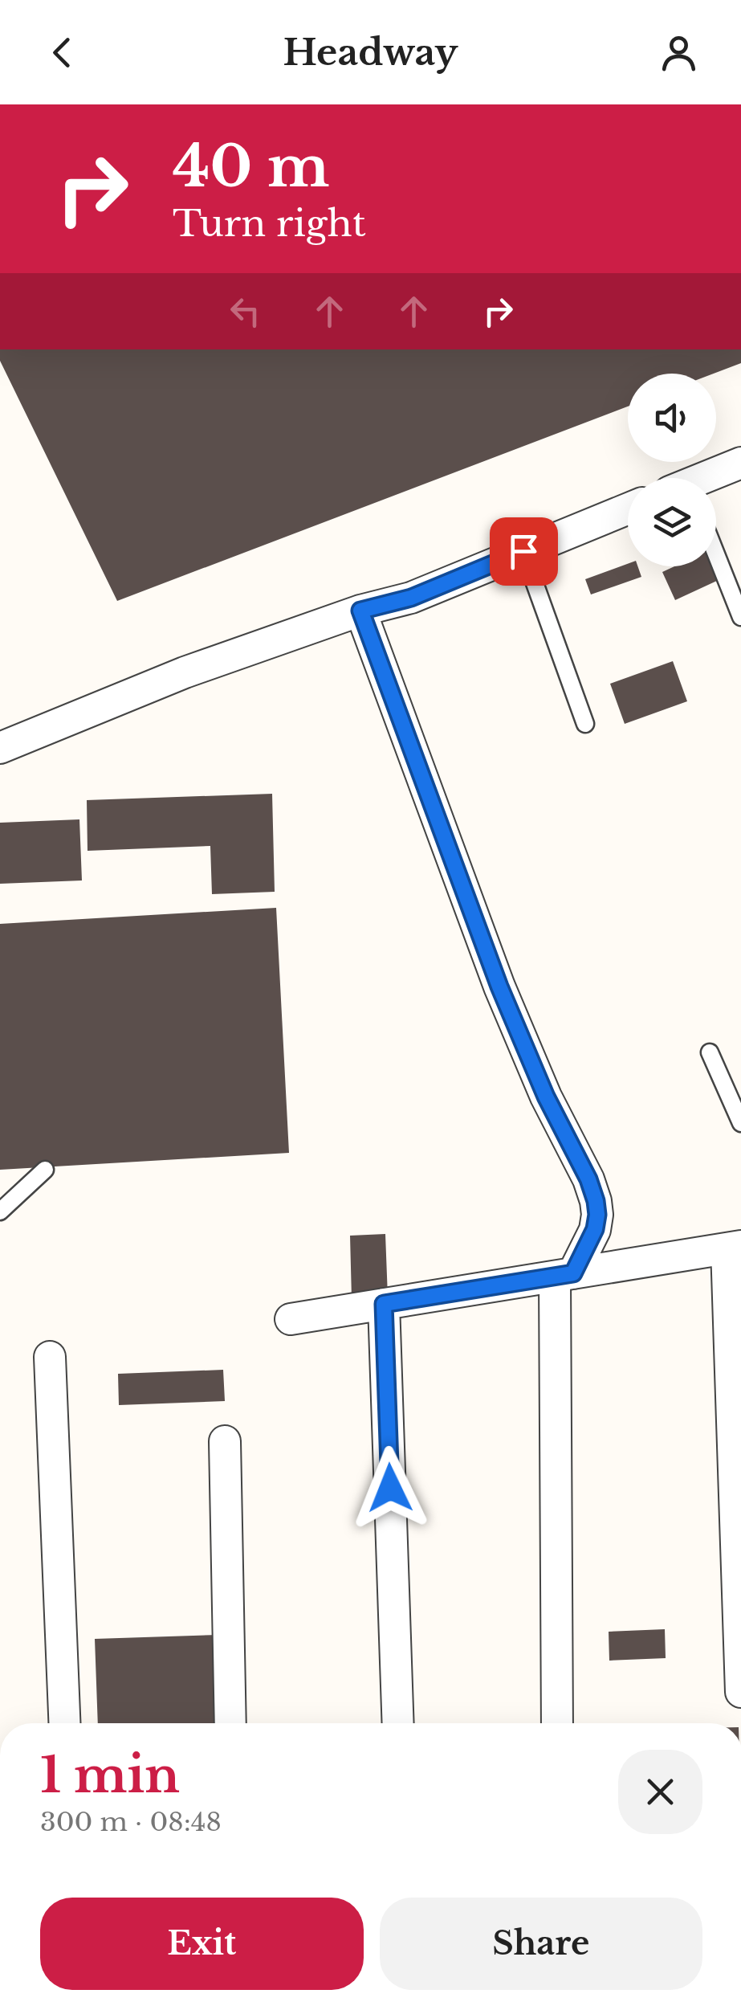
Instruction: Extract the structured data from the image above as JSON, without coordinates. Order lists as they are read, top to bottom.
{
  "page": {
    "header": "Headway",
    "turn": ["40 m", "Turn right"],
    "heading": ["1 min", "300 m · 08:48"],
    "buttons": ["Exit", "Share"]
  }
}
